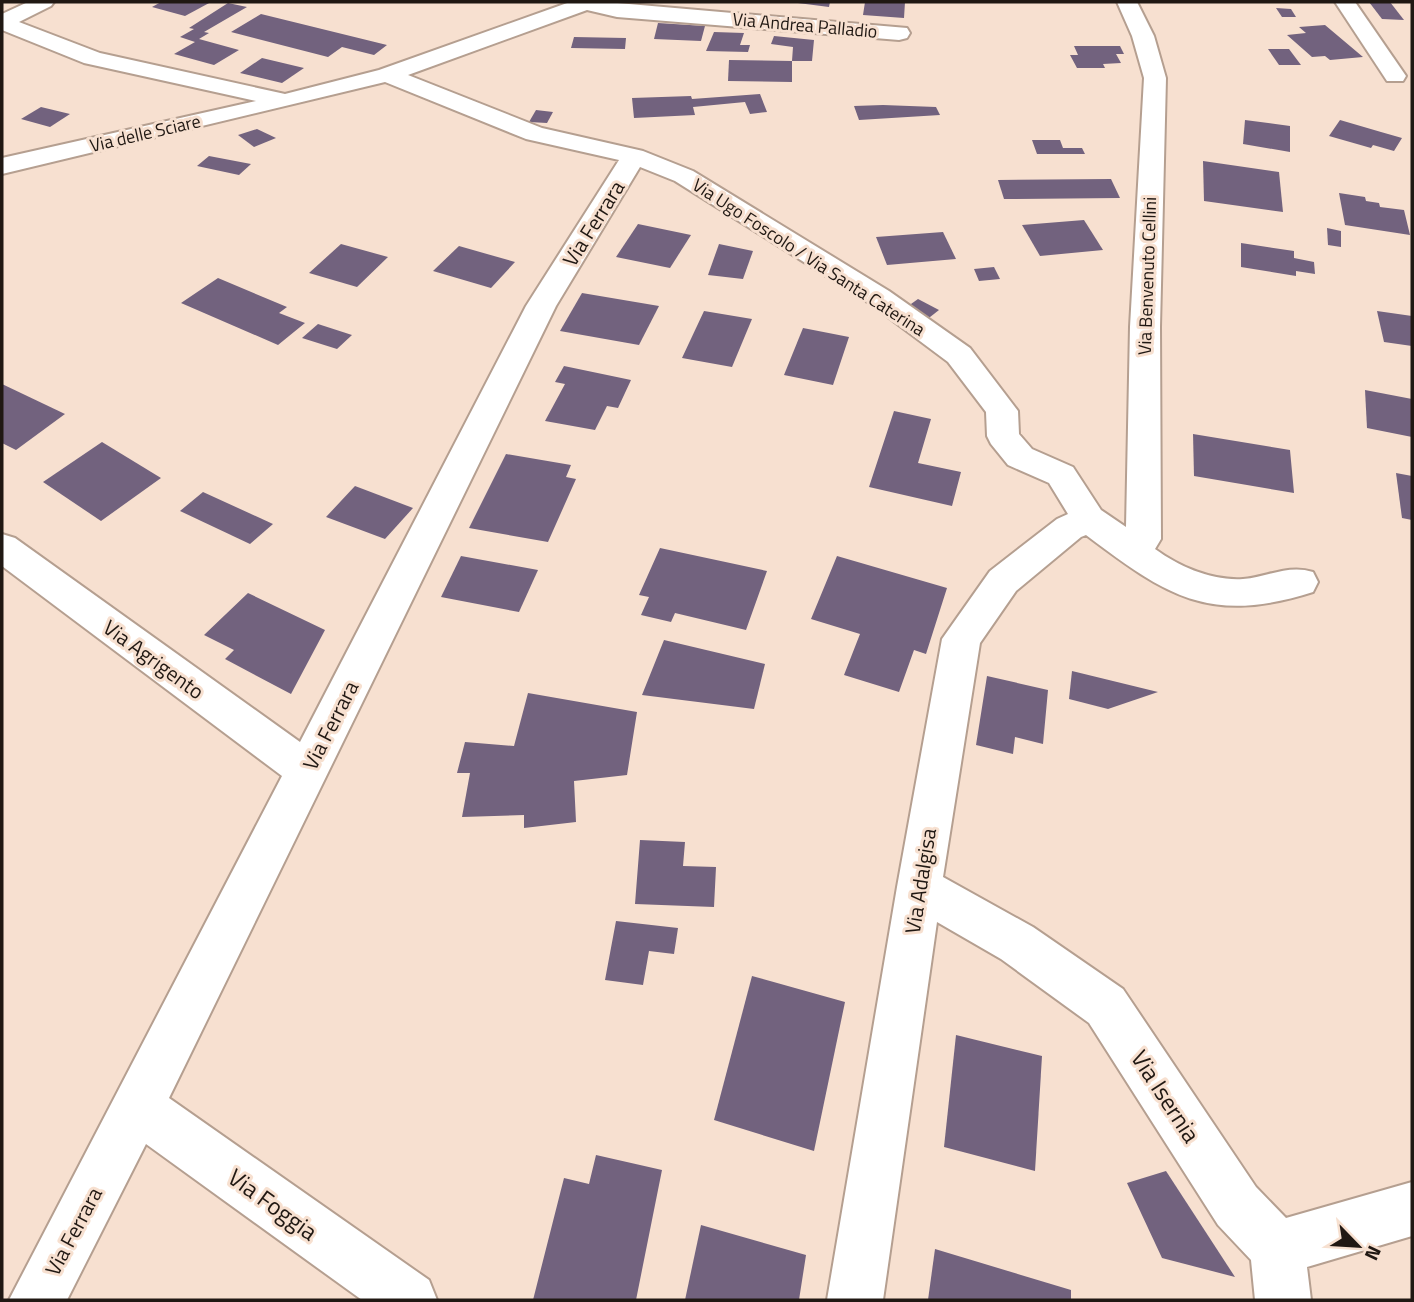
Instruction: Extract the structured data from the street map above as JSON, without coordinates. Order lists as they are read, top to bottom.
{
  "streets": {
    "street": [
      "Via Andrea Palladio",
      "Via delle Sciare",
      "Via Ferrara",
      "Via Ugo Foscolo / Via Santa Caterina",
      "Via Benvenuto Cellini",
      "Via Agrigento",
      "Via Adalgisa",
      "Via Isernia",
      "Via Foggia"
    ]
  },
  "crossings": [
    ["Via Andrea Palladio", "Via delle Sciare"],
    ["Via delle Sciare", "Via Ugo Foscolo / Via Santa Caterina"],
    ["Via Ferrara", "Via Ugo Foscolo / Via Santa Caterina"],
    ["Via Ferrara", "Via Agrigento"],
    ["Via Ferrara", "Via Foggia"],
    ["Via Ugo Foscolo / Via Santa Caterina", "Via Benvenuto Cellini"],
    ["Via Ugo Foscolo / Via Santa Caterina", "Via Adalgisa"],
    ["Via Adalgisa", "Via Isernia"]
  ],
  "north": "bottom right"
}
